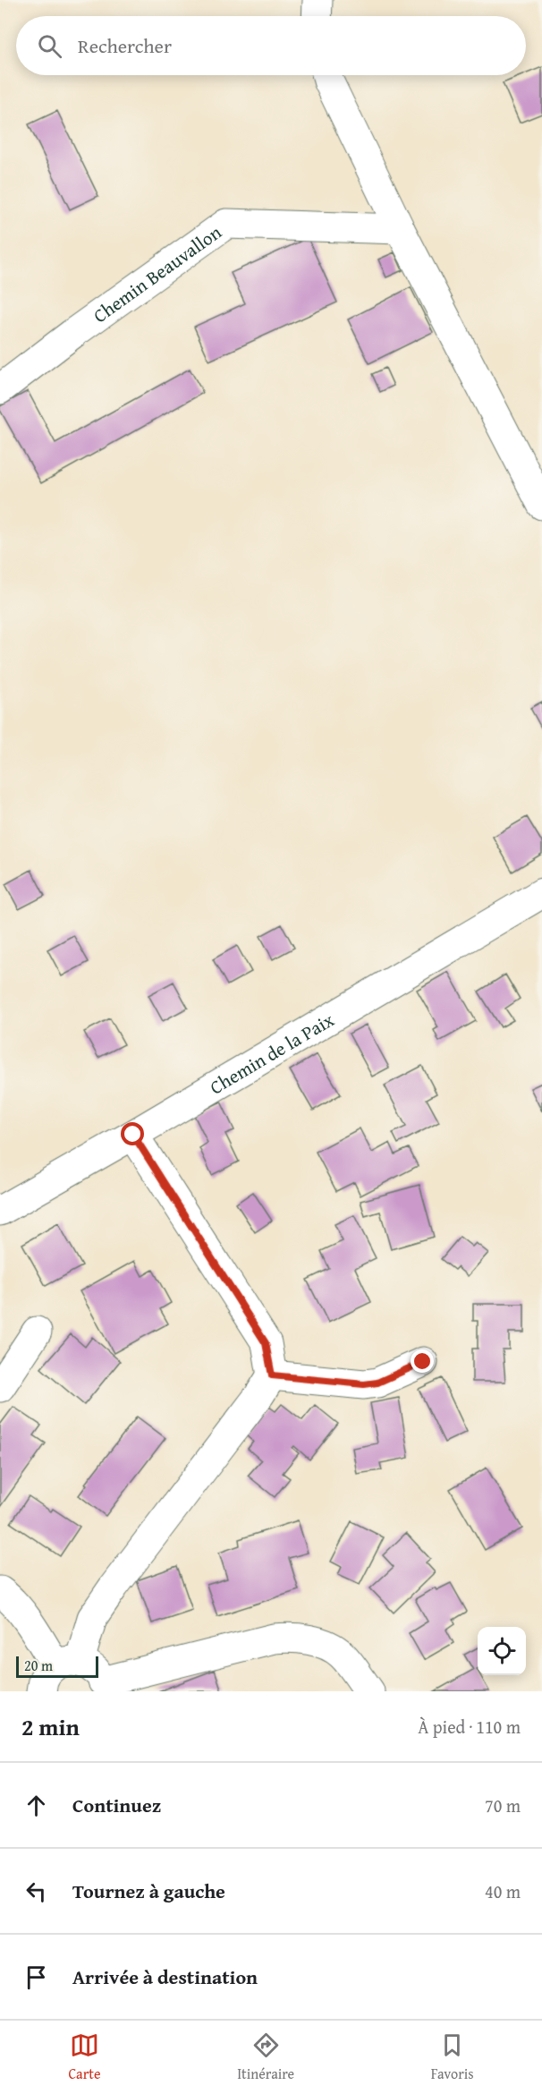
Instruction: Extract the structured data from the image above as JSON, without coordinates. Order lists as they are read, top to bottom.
{
  "streets": {
    "street": ["Chemin Beauvallon", "Chemin de la Paix"]
  },
  "scale_bar": "20 m",
  "page": {
    "search": "Rechercher",
    "scale": "20 m",
    "heading": ["2 min", "À pied · 110 m"],
    "list": [
      ["Continuez", "70 m"],
      ["Tournez à gauche", "40 m"],
      "Arrivée à destination"
    ],
    "nav": ["Carte", "Itinéraire", "Favoris"]
  }
}
